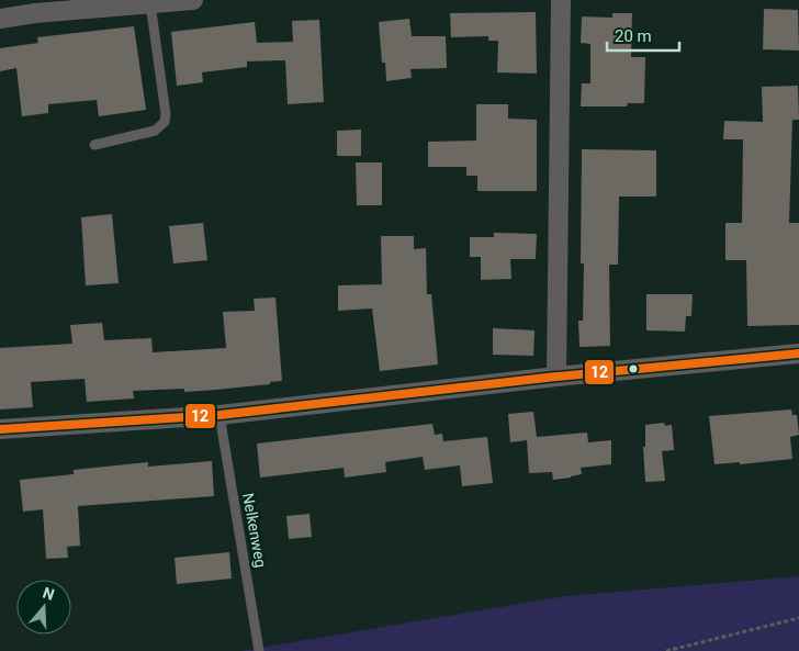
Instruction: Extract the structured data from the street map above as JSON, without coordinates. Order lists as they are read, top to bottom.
{
  "streets": {
    "lane": ["Nelkenweg"]
  },
  "lines": ["transit line 12"],
  "scale_bar": "20 m",
  "north": "top"
}
